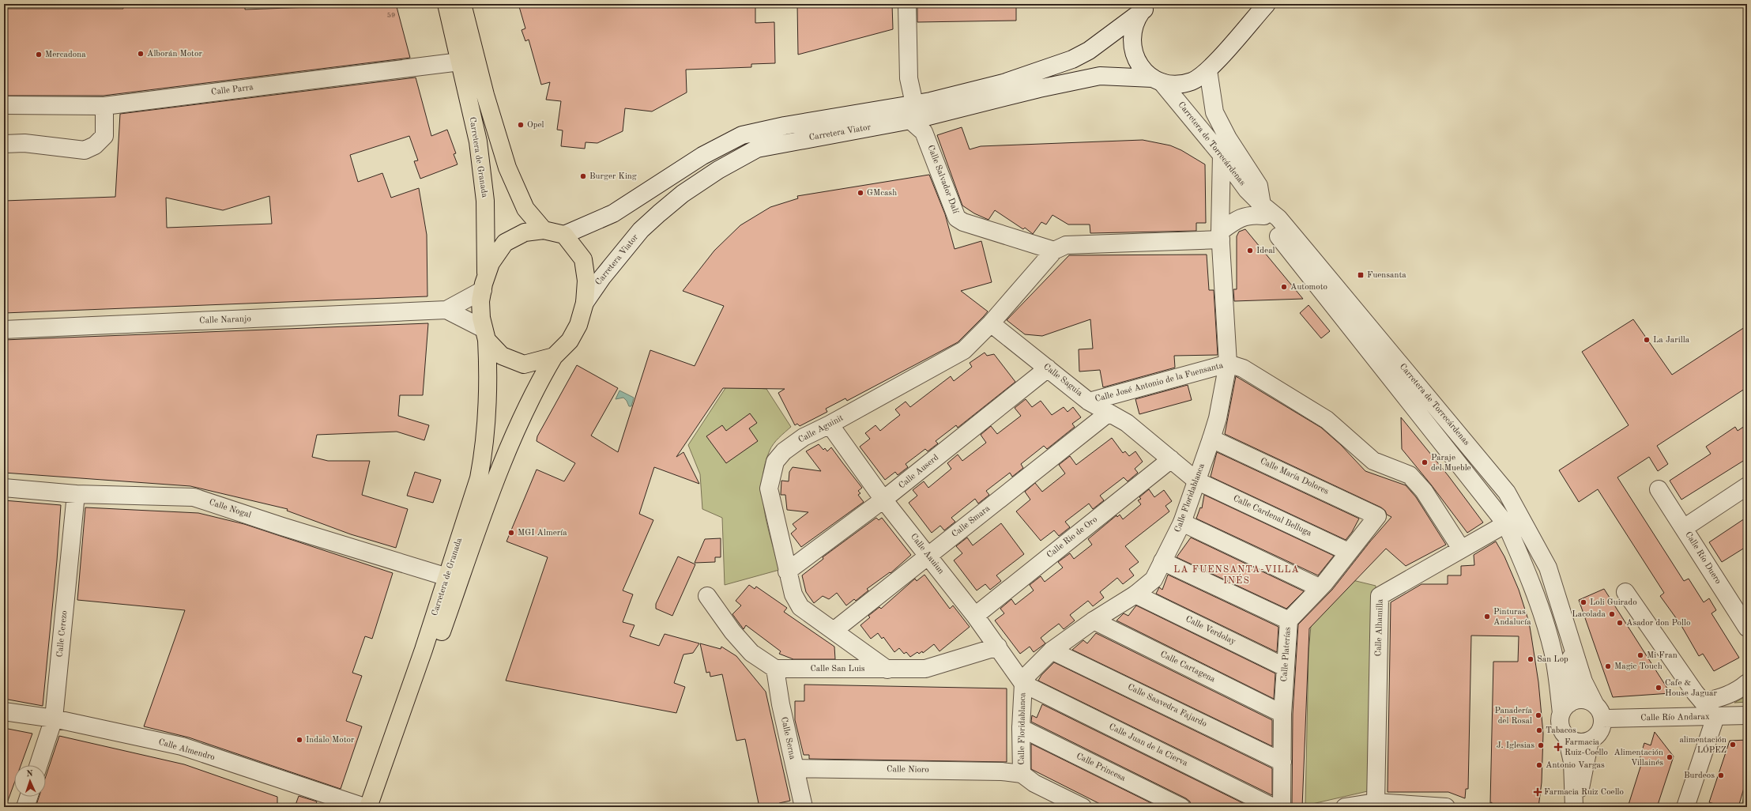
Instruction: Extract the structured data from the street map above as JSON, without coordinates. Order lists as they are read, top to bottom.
{
  "streets": {
    "highway": ["Carretera de Granada"],
    "street": [
      "Calle Parra",
      "Carretera Viator",
      "Carretera de Torrecárdenas",
      "Calle Salvador Dalí",
      "Calle Naranjo",
      "Calle Saguia",
      "Calle José Antonio de la Fuensanta",
      "Calle Aguinit",
      "Calle Auserd",
      "Calle María Dolores",
      "Calle Floridablanca",
      "Calle Nogal",
      "Calle Cardenal Belluga",
      "Calle Smara",
      "Calle Rio de Oro",
      "Calle Aauiun",
      "Calle Río Duero",
      "Calle Alhamilla",
      "Calle Verdolay",
      "Calle Cerezo",
      "Calle Platerías",
      "Calle Cartagena",
      "Calle San Luis",
      "Calle Saavedra Fajardo",
      "Calle Río Andarax",
      "Calle Serna",
      "Calle Juan de la Cierva",
      "Calle Almendro",
      "Calle Princesa",
      "Calle Nioro"
    ]
  },
  "crossings": [
    ["Calle Parra", "Carretera de Granada"],
    ["Carretera Viator", "Carretera de Torrecárdenas"],
    ["Carretera Viator", "Calle Salvador Dalí"],
    ["Carretera de Torrecárdenas", "Calle Floridablanca"],
    ["Carretera de Torrecárdenas", "Calle Alhamilla"],
    ["Carretera de Torrecárdenas", "Calle Río Andarax"],
    ["Carretera de Granada", "Calle Naranjo"],
    ["Carretera de Granada", "Calle Nogal"],
    ["Calle Saguia", "Calle José Antonio de la Fuensanta"],
    ["Calle Saguia", "Calle Aguinit"],
    ["Calle Saguia", "Calle Auserd"],
    ["Calle Saguia", "Calle Floridablanca"],
    ["Calle Saguia", "Calle Cardenal Belluga"],
    ["Calle Saguia", "Calle Smara"],
    ["Calle Saguia", "Calle Rio de Oro"],
    ["Calle José Antonio de la Fuensanta", "Calle Floridablanca"],
    ["Calle José Antonio de la Fuensanta", "Calle Alhamilla"],
    ["Calle Aguinit", "Calle Auserd"],
    ["Calle Aguinit", "Calle Smara"],
    ["Calle Aguinit", "Calle Aauiun"],
    ["Calle Aguinit", "Calle San Luis"],
    ["Calle Auserd", "Calle Aauiun"],
    ["Calle María Dolores", "Calle Floridablanca"],
    ["Calle María Dolores", "Calle Platerías"],
    ["Calle Floridablanca", "Calle Cardenal Belluga"],
    ["Calle Floridablanca", "Calle Aauiun"],
    ["Calle Floridablanca", "Calle Verdolay"],
    ["Calle Floridablanca", "Calle Cartagena"],
    ["Calle Floridablanca", "Calle Saavedra Fajardo"],
    ["Calle Floridablanca", "Calle Juan de la Cierva"],
    ["Calle Floridablanca", "Calle Princesa"],
    ["Calle Floridablanca", "Calle Nioro"],
    ["Calle Nogal", "Calle Cerezo"],
    ["Calle Cardenal Belluga", "Calle Platerías"],
    ["Calle Smara", "Calle Aauiun"],
    ["Calle Rio de Oro", "Calle Aauiun"],
    ["Calle Aauiun", "Calle San Luis"],
    ["Calle Aauiun", "Calle Juan de la Cierva"],
    ["Calle Verdolay", "Calle Platerías"],
    ["Calle Cerezo", "Calle Almendro"],
    ["Calle Platerías", "Calle Cartagena"],
    ["Calle Platerías", "Calle Saavedra Fajardo"],
    ["Calle San Luis", "Calle Serna"],
    ["Calle Serna", "Calle Nioro"]
  ],
  "districts": ["LA FUENSANTA-VILLA INÉS"],
  "places": {
    "other": [
      "Alborán Motor",
      "Mercadona",
      "Opel",
      "Burger King",
      "GMcash",
      "Ideal",
      "Automoto",
      "La Jarilla",
      "Paraje del Mueble",
      "MGI Almería",
      "Loli Guirado",
      "Lacolada",
      "Pinturas Andalucía",
      "Asador don Pollo",
      "Mi Fran",
      "San Lop",
      "Magic Touch",
      "Cafe & House Jaguar",
      "Panadería del Rosal",
      "Tabacos",
      "Indalo Motor",
      "alimentación LÓPEZ",
      "J. Iglesias",
      "Alimentación Villainés",
      "Antonio Vargas",
      "Burdeos"
    ],
    "transit": ["Fuensanta"],
    "health": ["Farmacia Ruiz-Coello", "Farmacia Ruiz Coello"]
  },
  "house_numbers": ["59"],
  "north": "top"
}
